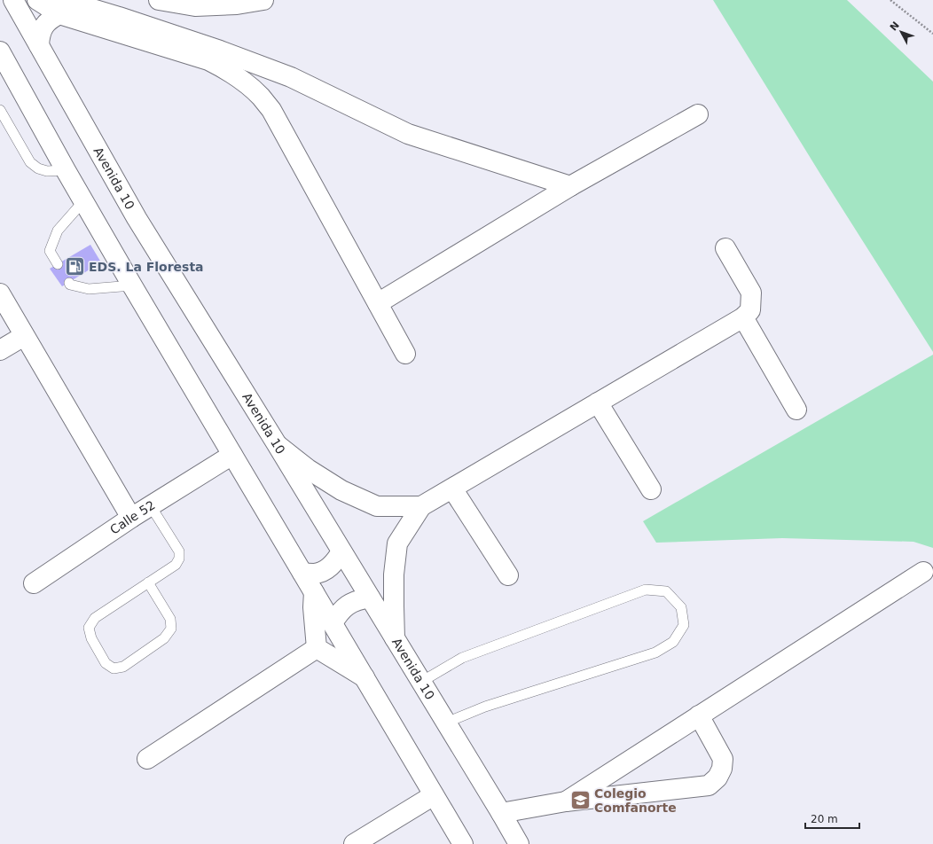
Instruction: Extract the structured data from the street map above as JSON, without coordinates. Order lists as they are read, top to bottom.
{
  "streets": {
    "street": ["Avenida 10", "Calle 52"]
  },
  "places": {
    "fuel station": ["EDS. La Floresta"],
    "school or university": ["Colegio Comfanorte"]
  },
  "scale_bar": "20 m",
  "north": "top left"
}
